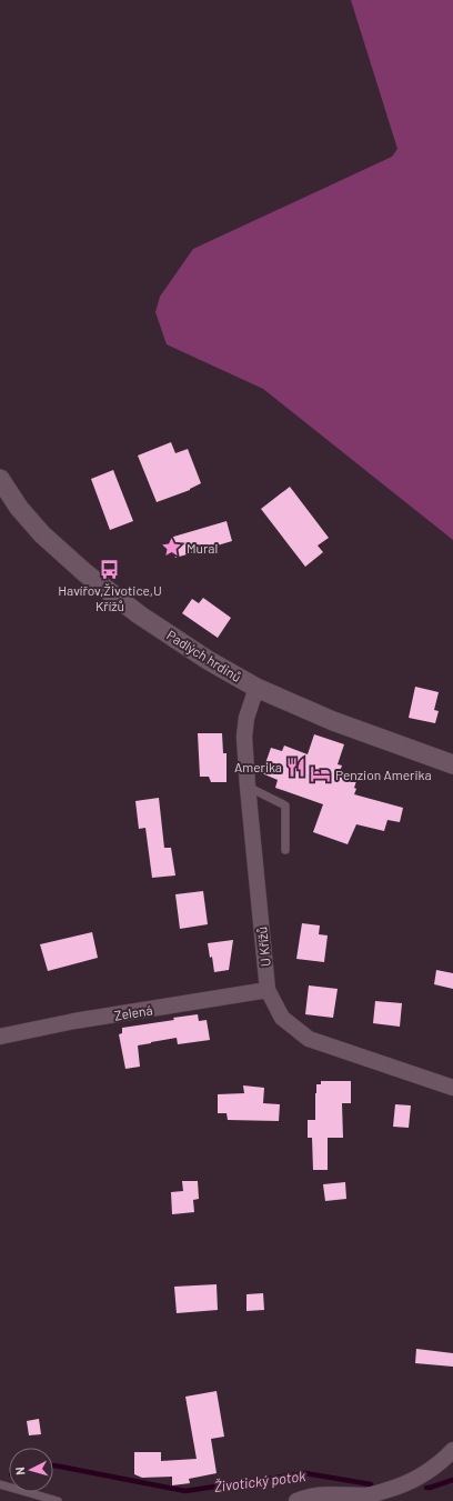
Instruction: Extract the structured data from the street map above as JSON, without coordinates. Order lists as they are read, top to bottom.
{
  "streets": {
    "street": ["Padlých hrdinů", "U Křížů", "Zelená"]
  },
  "crossings": [
    ["Padlých hrdinů", "U Křížů"],
    ["U Křížů", "Zelená"]
  ],
  "water": ["Životický potok"],
  "places": {
    "place": ["Mural"],
    "bus stop": ["Havířov,Životice,U Křížů"],
    "restaurant": ["Amerika"],
    "hotel": ["Penzion Amerika"]
  },
  "north": "left"
}
